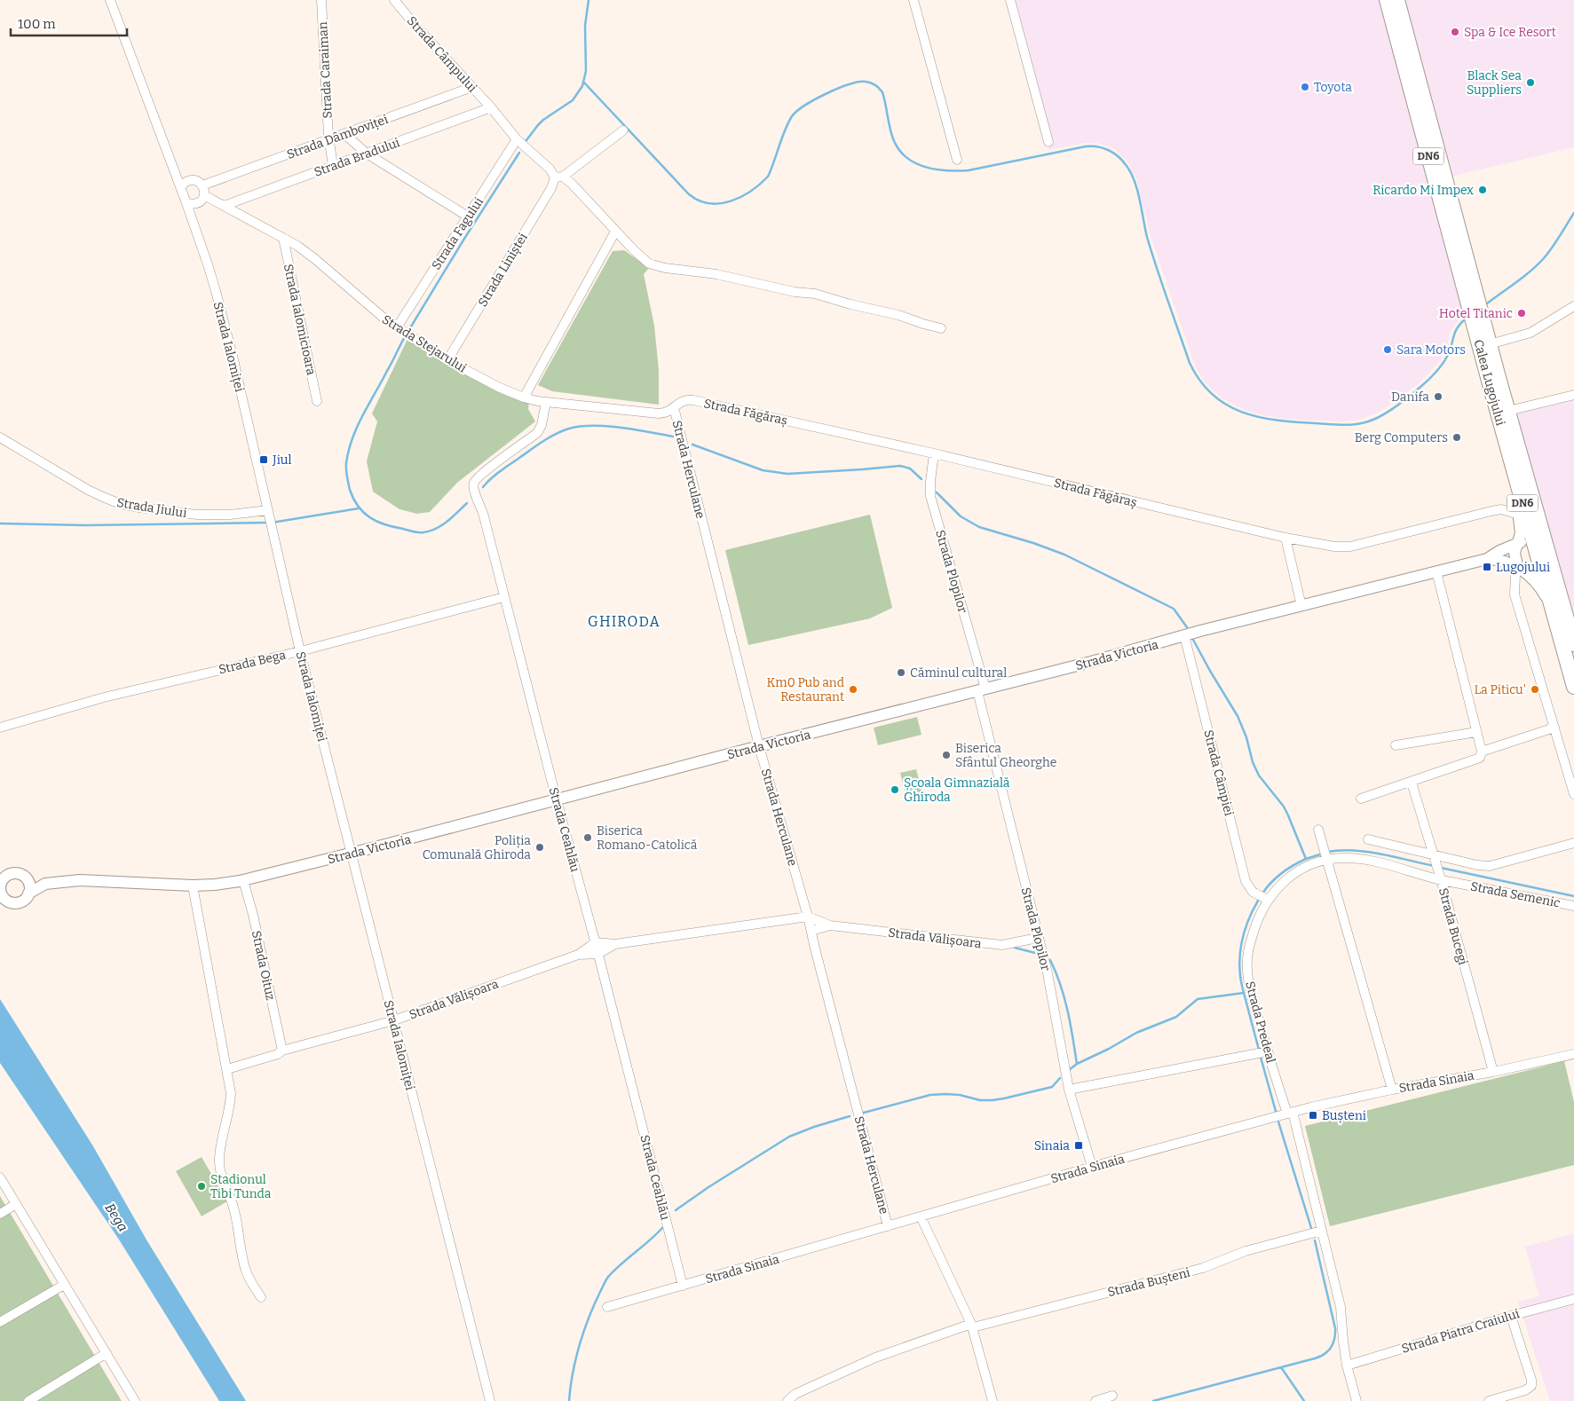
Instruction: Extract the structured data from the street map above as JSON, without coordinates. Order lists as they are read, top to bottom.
{
  "streets": {
    "main road": ["DN6", "Calea Lugojului"],
    "street": [
      "Strada Câmpului",
      "Strada Caraiman",
      "Strada Dâmboviței",
      "Strada Bradului",
      "Strada Fagului",
      "Strada Liniștei",
      "Strada Ialomicioara",
      "Strada Stejarului",
      "Strada Ialomiței",
      "Strada Făgăraș",
      "Strada Herculane",
      "Strada Jiului",
      "Strada Plopilor",
      "Strada Victoria",
      "Strada Bega",
      "Strada Câmpiei",
      "Strada Ceahlău",
      "Strada Semenic",
      "Strada Bucegi",
      "Strada Vălișoara",
      "Strada Oituz",
      "Strada Predeal",
      "Strada Sinaia",
      "Strada Bușteni",
      "Strada Piatra Craiului"
    ]
  },
  "crossings": [
    ["Strada Câmpului", "Strada Dâmboviței"],
    ["Strada Câmpului", "Strada Bradului"],
    ["Strada Câmpului", "Strada Fagului"],
    ["Strada Câmpului", "Strada Liniștei"],
    ["Strada Caraiman", "Strada Dâmboviței"],
    ["Strada Caraiman", "Strada Bradului"],
    ["Strada Dâmboviței", "Strada Stejarului"],
    ["Strada Dâmboviței", "Strada Ialomiței"],
    ["Strada Bradului", "Strada Stejarului"],
    ["Strada Fagului", "Strada Stejarului"],
    ["Strada Liniștei", "Strada Stejarului"],
    ["Strada Ialomicioara", "Strada Stejarului"],
    ["Strada Stejarului", "Strada Ialomiței"],
    ["Strada Stejarului", "Strada Făgăraș"],
    ["Strada Stejarului", "Strada Herculane"],
    ["Strada Stejarului", "Strada Ceahlău"],
    ["Strada Ialomiței", "Strada Jiului"],
    ["Strada Ialomiței", "Strada Victoria"],
    ["Strada Ialomiței", "Strada Bega"],
    ["Strada Ialomiței", "Strada Vălișoara"],
    ["Calea Lugojului", "Strada Victoria"],
    ["Strada Făgăraș", "Strada Herculane"],
    ["Strada Făgăraș", "Strada Plopilor"],
    ["Strada Herculane", "Strada Victoria"],
    ["Strada Herculane", "Strada Vălișoara"],
    ["Strada Herculane", "Strada Sinaia"],
    ["Strada Plopilor", "Strada Victoria"],
    ["Strada Plopilor", "Strada Vălișoara"],
    ["Strada Plopilor", "Strada Sinaia"],
    ["Strada Victoria", "Strada Câmpiei"],
    ["Strada Victoria", "Strada Ceahlău"],
    ["Strada Victoria", "Strada Oituz"],
    ["Strada Bega", "Strada Ceahlău"],
    ["Strada Câmpiei", "Strada Predeal"],
    ["Strada Ceahlău", "Strada Vălișoara"],
    ["Strada Ceahlău", "Strada Sinaia"],
    ["Strada Semenic", "Strada Bucegi"],
    ["Strada Semenic", "Strada Predeal"],
    ["Strada Bucegi", "Strada Sinaia"],
    ["Strada Vălișoara", "Strada Oituz"],
    ["Strada Predeal", "Strada Sinaia"],
    ["Strada Predeal", "Strada Bușteni"],
    ["Strada Predeal", "Strada Piatra Craiului"]
  ],
  "districts": ["GHIRODA"],
  "water": ["Bega"],
  "places": {
    "other": [
      "Spa & Ice Resort",
      "Black Sea Suppliers",
      "Toyota",
      "Ricardo Mi Impex",
      "Hotel Titanic",
      "Sara Motors",
      "Danifa",
      "Berg Computers",
      "Căminul cultural",
      "Km0 Pub and Restaurant",
      "La Piticu'",
      "Biserica Sfântul Gheorghe",
      "Școala Gimnazială Ghiroda",
      "Biserica Romano-Catolică",
      "Poliția Comunală Ghiroda",
      "Stadionul Tibi Tunda"
    ],
    "transit": [
      "Jiul",
      "Lugojului",
      "Bușteni",
      "Sinaia"
    ]
  },
  "scale_bar": "100 m"
}
